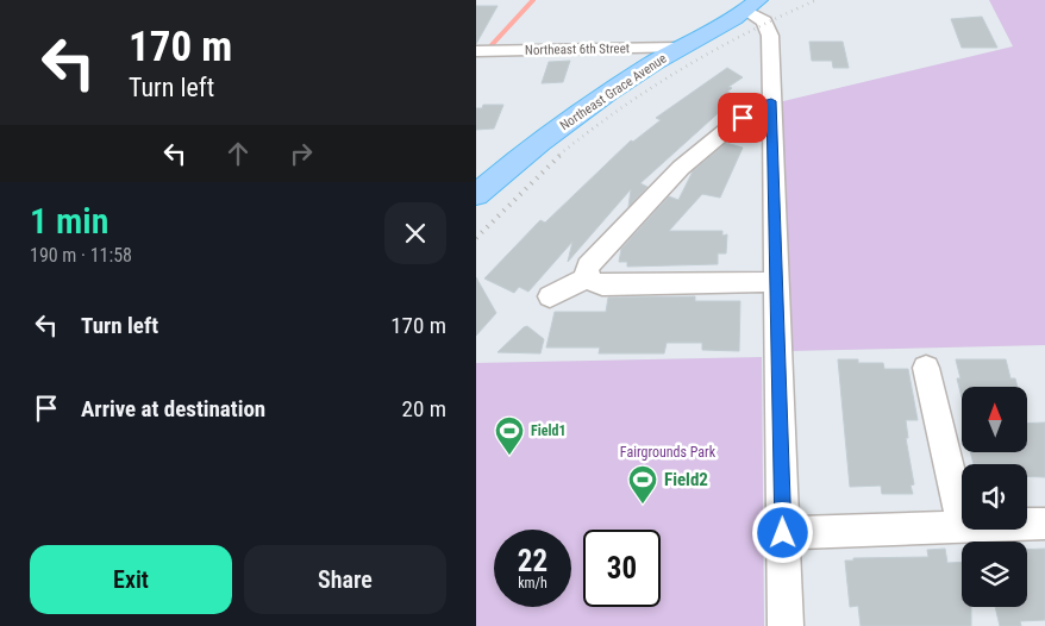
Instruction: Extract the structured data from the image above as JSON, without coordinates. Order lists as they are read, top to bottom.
{
  "streets": {
    "main road": ["Northeast Grace Avenue"],
    "street": ["Northeast 6th Street"]
  },
  "crossings": [
    ["Northeast 6th Street", "Northeast Grace Avenue"]
  ],
  "parks": ["Fairgrounds Park"],
  "places": {
    "sports": ["Field1", "Field2"]
  },
  "north": "top",
  "page": {
    "turn": ["170 m", "Turn left"],
    "heading": ["1 min", "190 m · 11:58"],
    "list": [
      {
        "name": "Turn left",
        "value": "170 m"
      },
      {
        "name": "Arrive at destination",
        "value": "20 m"
      }
    ],
    "speed": "22 km/h",
    "limit": "30",
    "buttons": ["Exit", "Share"]
  }
}
